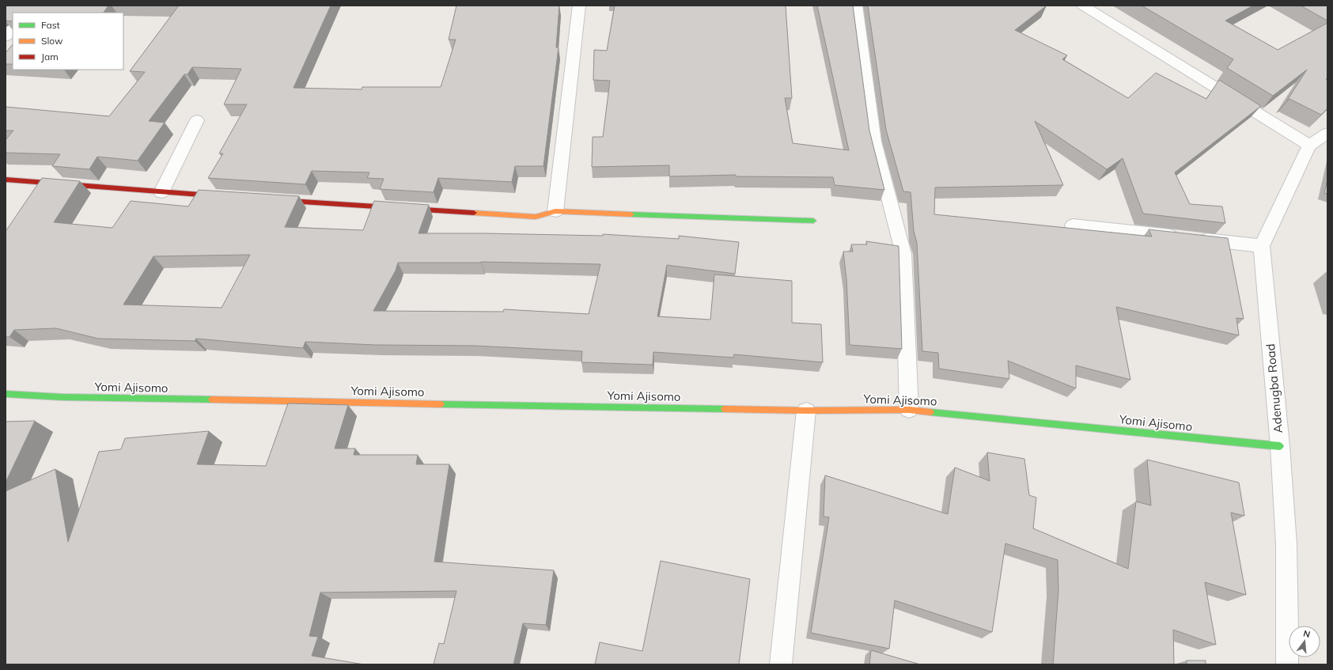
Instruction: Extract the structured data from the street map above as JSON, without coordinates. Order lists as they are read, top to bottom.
{
  "streets": {
    "street": ["Yomi Ajisomo", "Adenugba Road"]
  },
  "crossings": [
    ["Yomi Ajisomo", "Adenugba Road"]
  ],
  "legend": ["Fast", "Slow", "Jam"],
  "north": "top"
}
